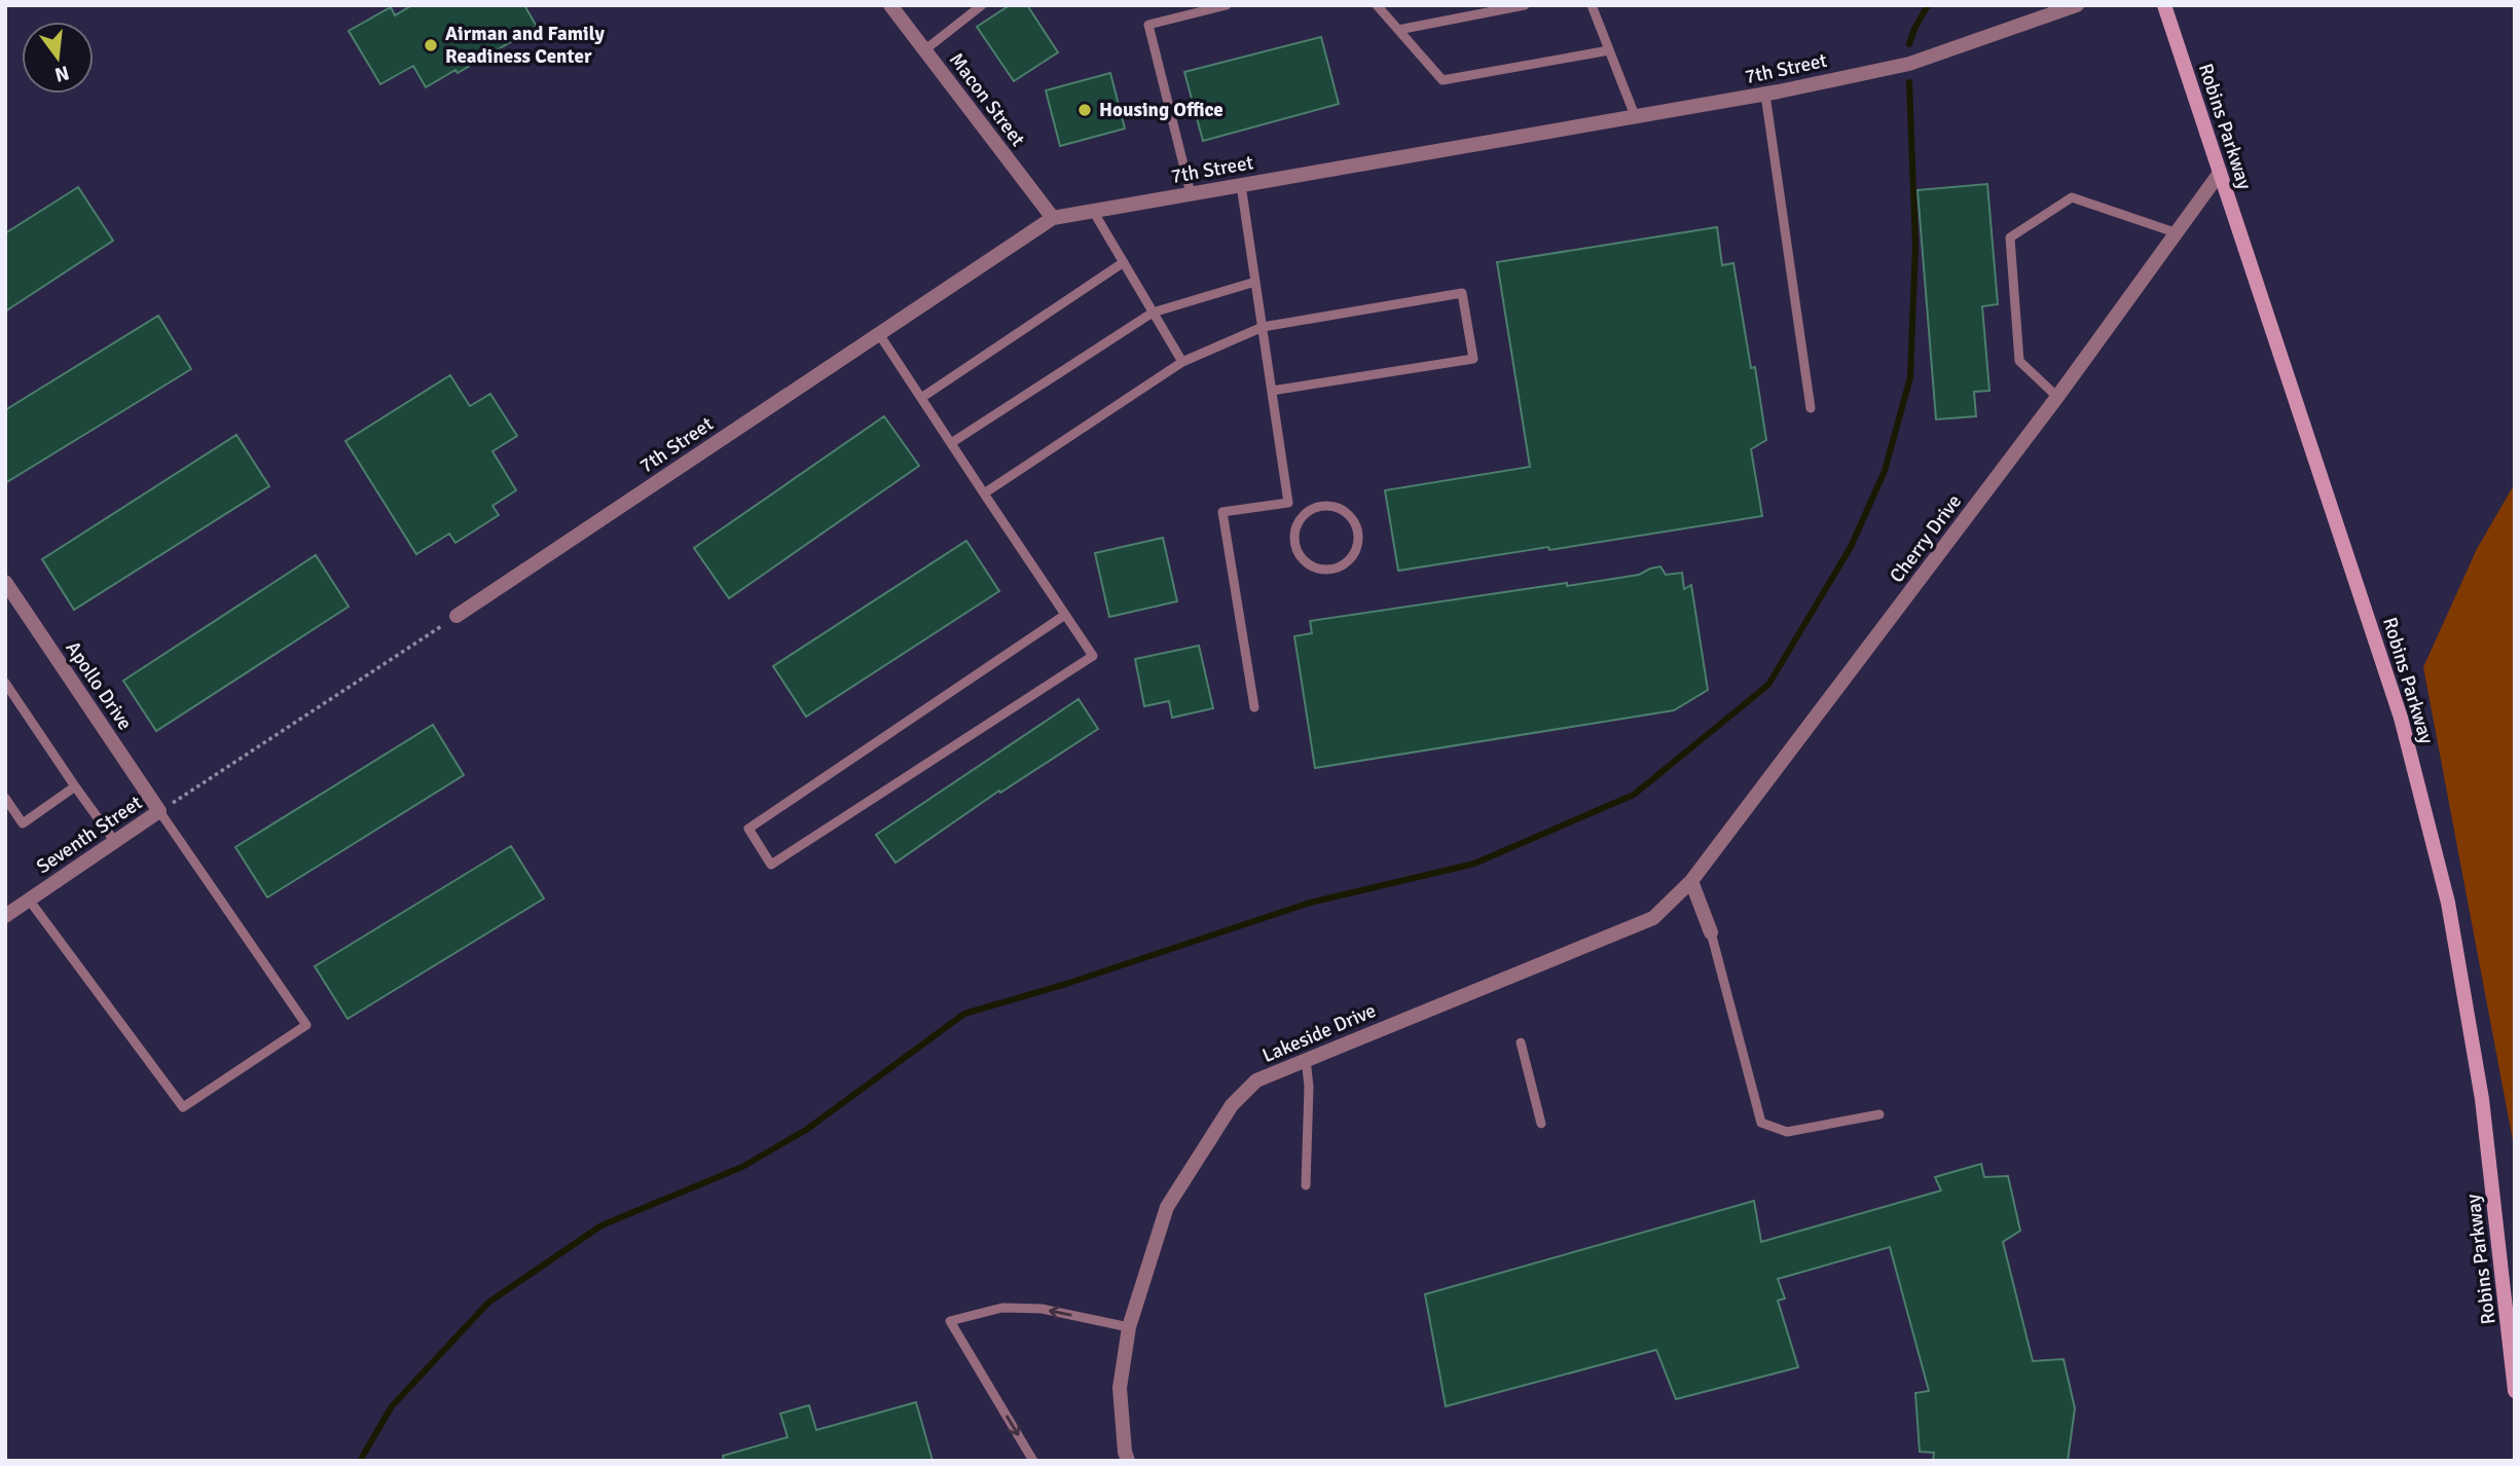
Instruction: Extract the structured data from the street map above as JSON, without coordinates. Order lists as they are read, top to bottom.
{
  "streets": {
    "street": [
      "7th Street",
      "Macon Street",
      "Robins Parkway",
      "Cherry Drive",
      "Apollo Drive",
      "Seventh Street",
      "Lakeside Drive"
    ]
  },
  "crossings": [
    ["7th Street", "Macon Street"],
    ["Robins Parkway", "Cherry Drive"],
    ["Cherry Drive", "Lakeside Drive"],
    ["Apollo Drive", "Seventh Street"]
  ],
  "places": ["Airman and Family Readiness Center", "Housing Office"],
  "north": "bottom"
}
